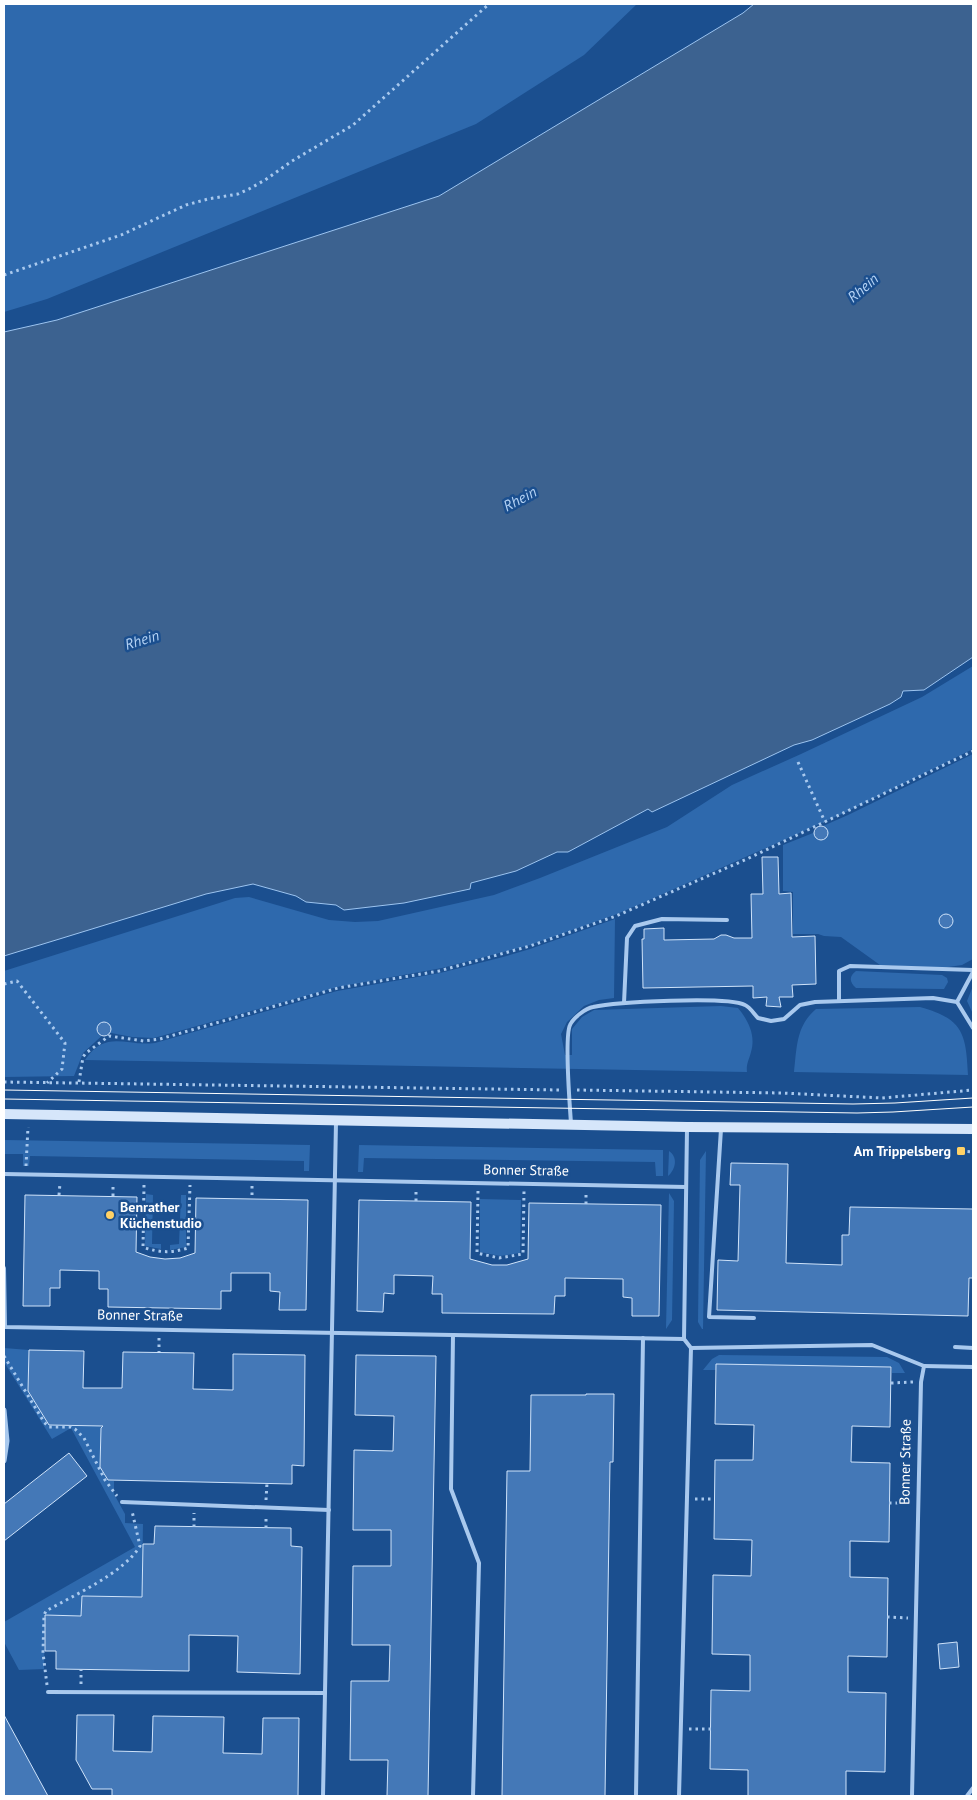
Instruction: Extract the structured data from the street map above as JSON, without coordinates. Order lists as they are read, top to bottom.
{
  "streets": {
    "lane": ["Bonner Straße"]
  },
  "water": ["Rhein"],
  "places": {
    "transit": ["Am Trippelsberg"],
    "other": ["Benrather Küchenstudio"]
  }
}
